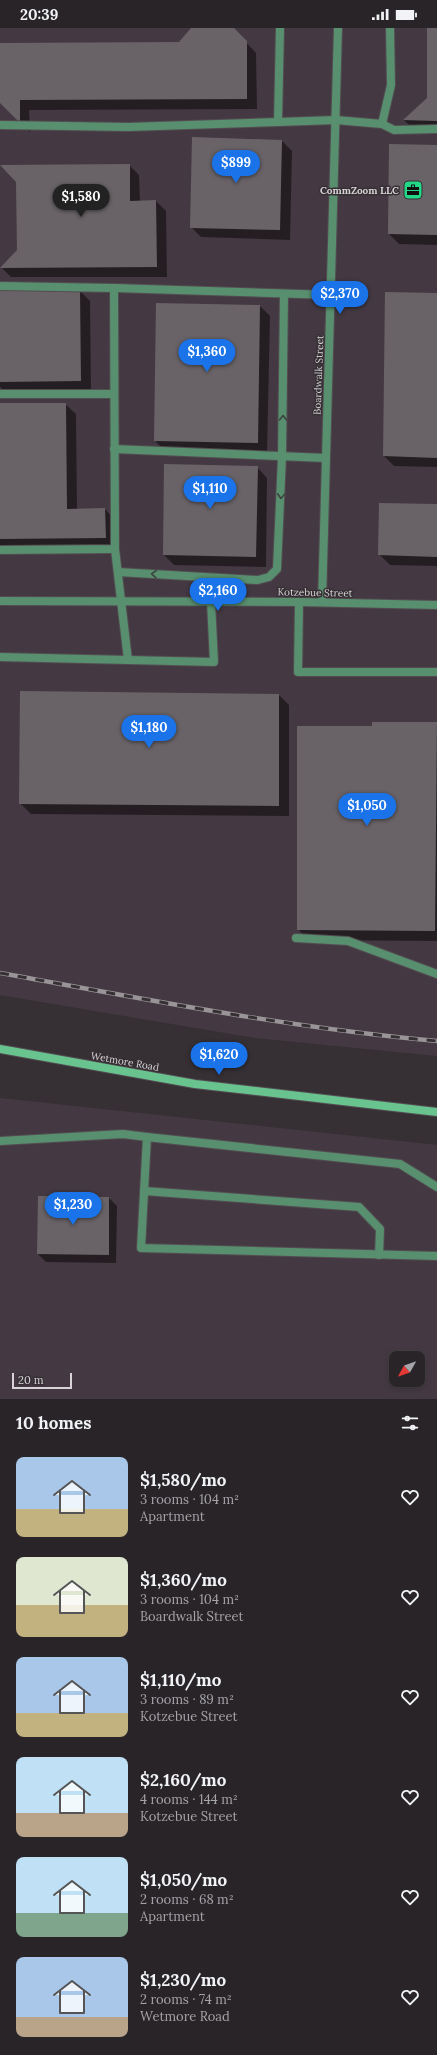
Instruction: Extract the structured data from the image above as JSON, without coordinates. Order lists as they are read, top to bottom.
{
  "streets": {
    "main road": ["Wetmore Road"],
    "street": ["Boardwalk Street", "Kotzebue Street"]
  },
  "crossings": [
    ["Boardwalk Street", "Kotzebue Street"]
  ],
  "places": {
    "office": ["CommZoom LLC"]
  },
  "scale_bar": "20 m",
  "north": "bottom left",
  "page": {
    "status": "20:39",
    "price": [
      "$899",
      "$1,580",
      "$2,370",
      "$1,360",
      "$1,110",
      "$2,160",
      "$1,180",
      "$1,050",
      "$1,620",
      "$1,230"
    ],
    "scale": "20 m",
    "heading": "10 homes",
    "list": [
      {
        "name": "$1,580/mo",
        "note": "3 rooms · 104 m² · Apartment"
      },
      {
        "name": "$1,360/mo",
        "note": "3 rooms · 104 m² · Boardwalk Street"
      },
      {
        "name": "$1,110/mo",
        "note": "3 rooms · 89 m² · Kotzebue Street"
      },
      {
        "name": "$2,160/mo",
        "note": "4 rooms · 144 m² · Kotzebue Street"
      },
      {
        "name": "$1,050/mo",
        "note": "2 rooms · 68 m² · Apartment"
      },
      {
        "name": "$1,230/mo",
        "note": "2 rooms · 74 m² · Wetmore Road"
      }
    ]
  }
}
